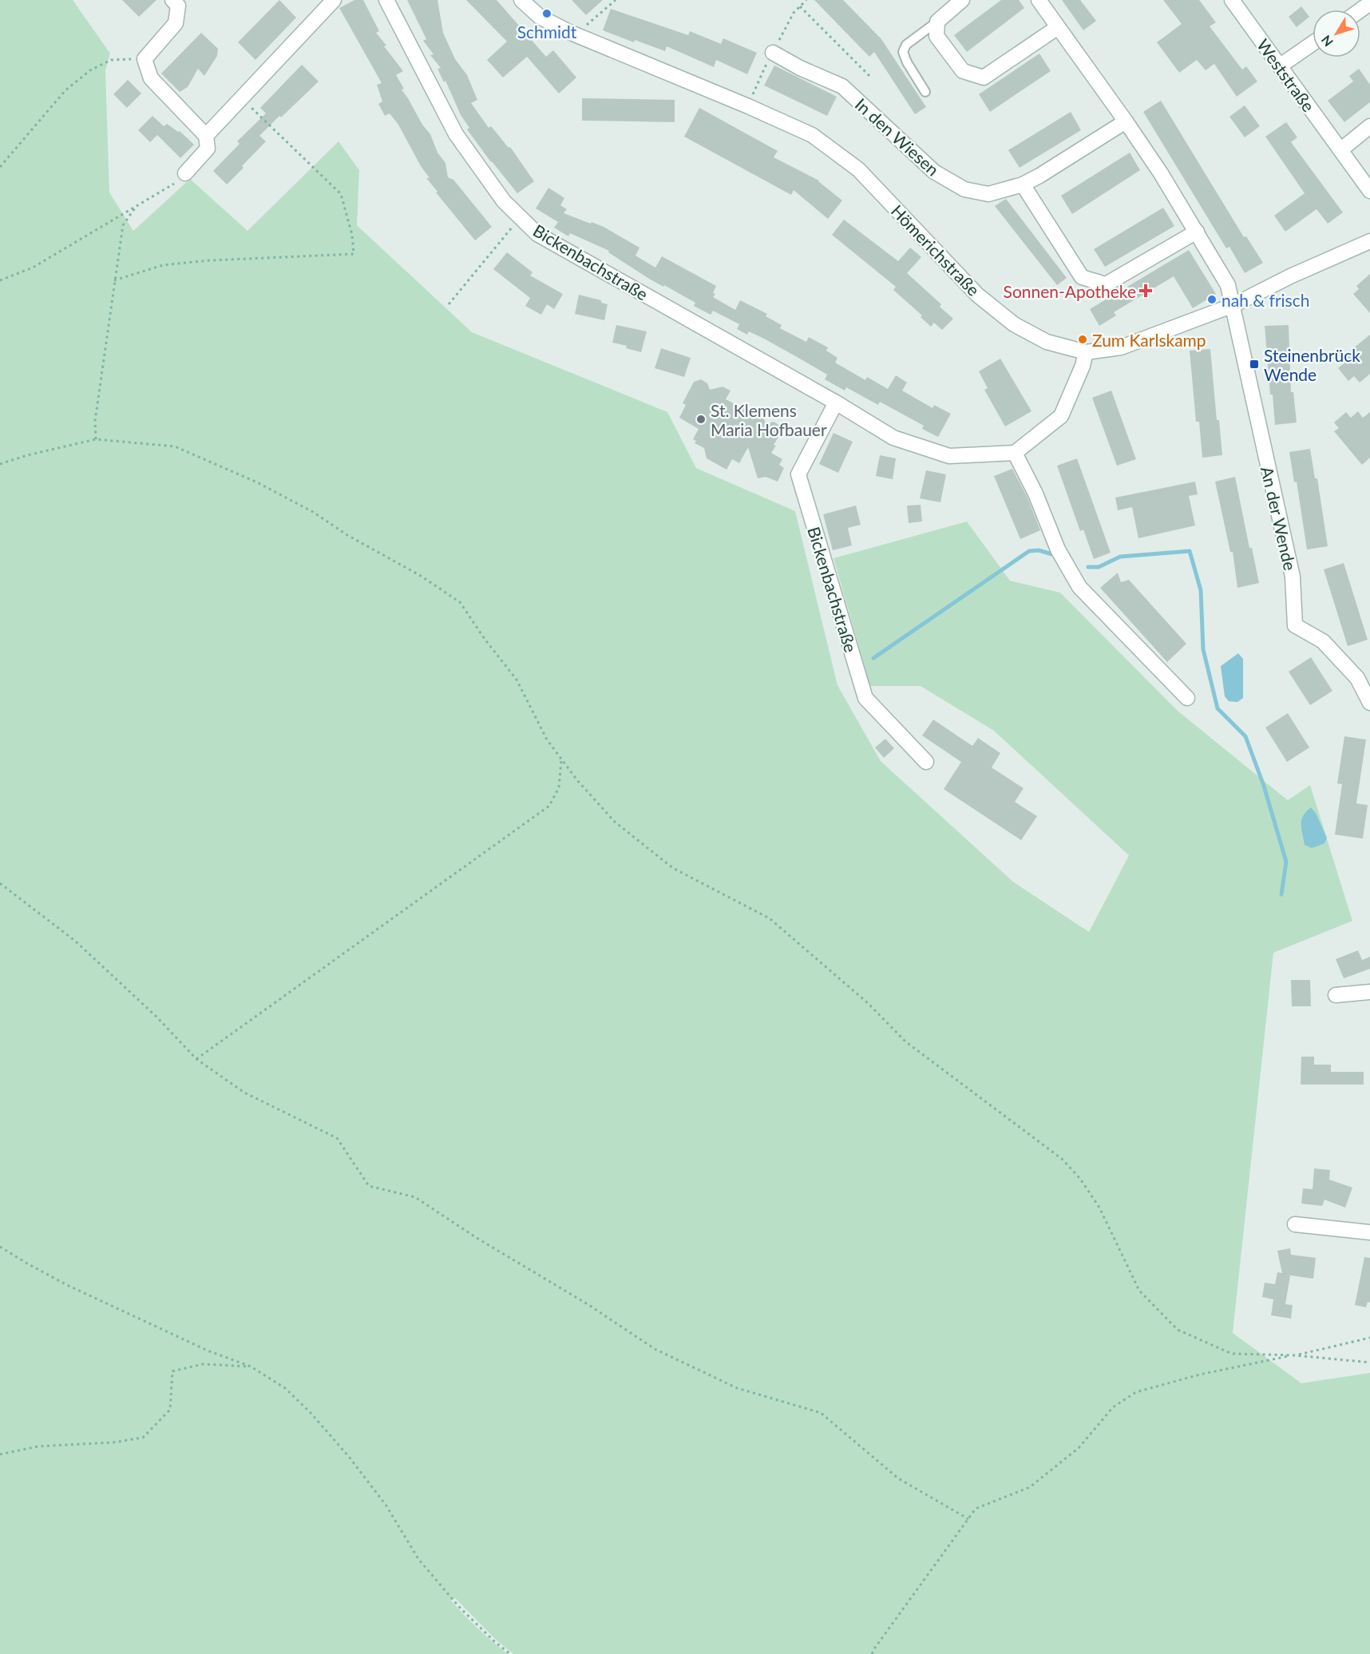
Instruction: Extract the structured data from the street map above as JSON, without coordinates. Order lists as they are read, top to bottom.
{
  "streets": {
    "street": [
      "Weststraße",
      "In den Wiesen",
      "Hömerichstraße",
      "Bickenbachstraße",
      "An der Wende"
    ]
  },
  "crossings": [
    ["Hömerichstraße", "An der Wende"]
  ],
  "places": {
    "other": [
      "Schmidt",
      "nah & frisch",
      "Zum Karlskamp",
      "St. Klemens Maria Hofbauer"
    ],
    "health": ["Sonnen-Apotheke"],
    "transit": ["Steinenbrück Wende"]
  },
  "north": "bottom left"
}
